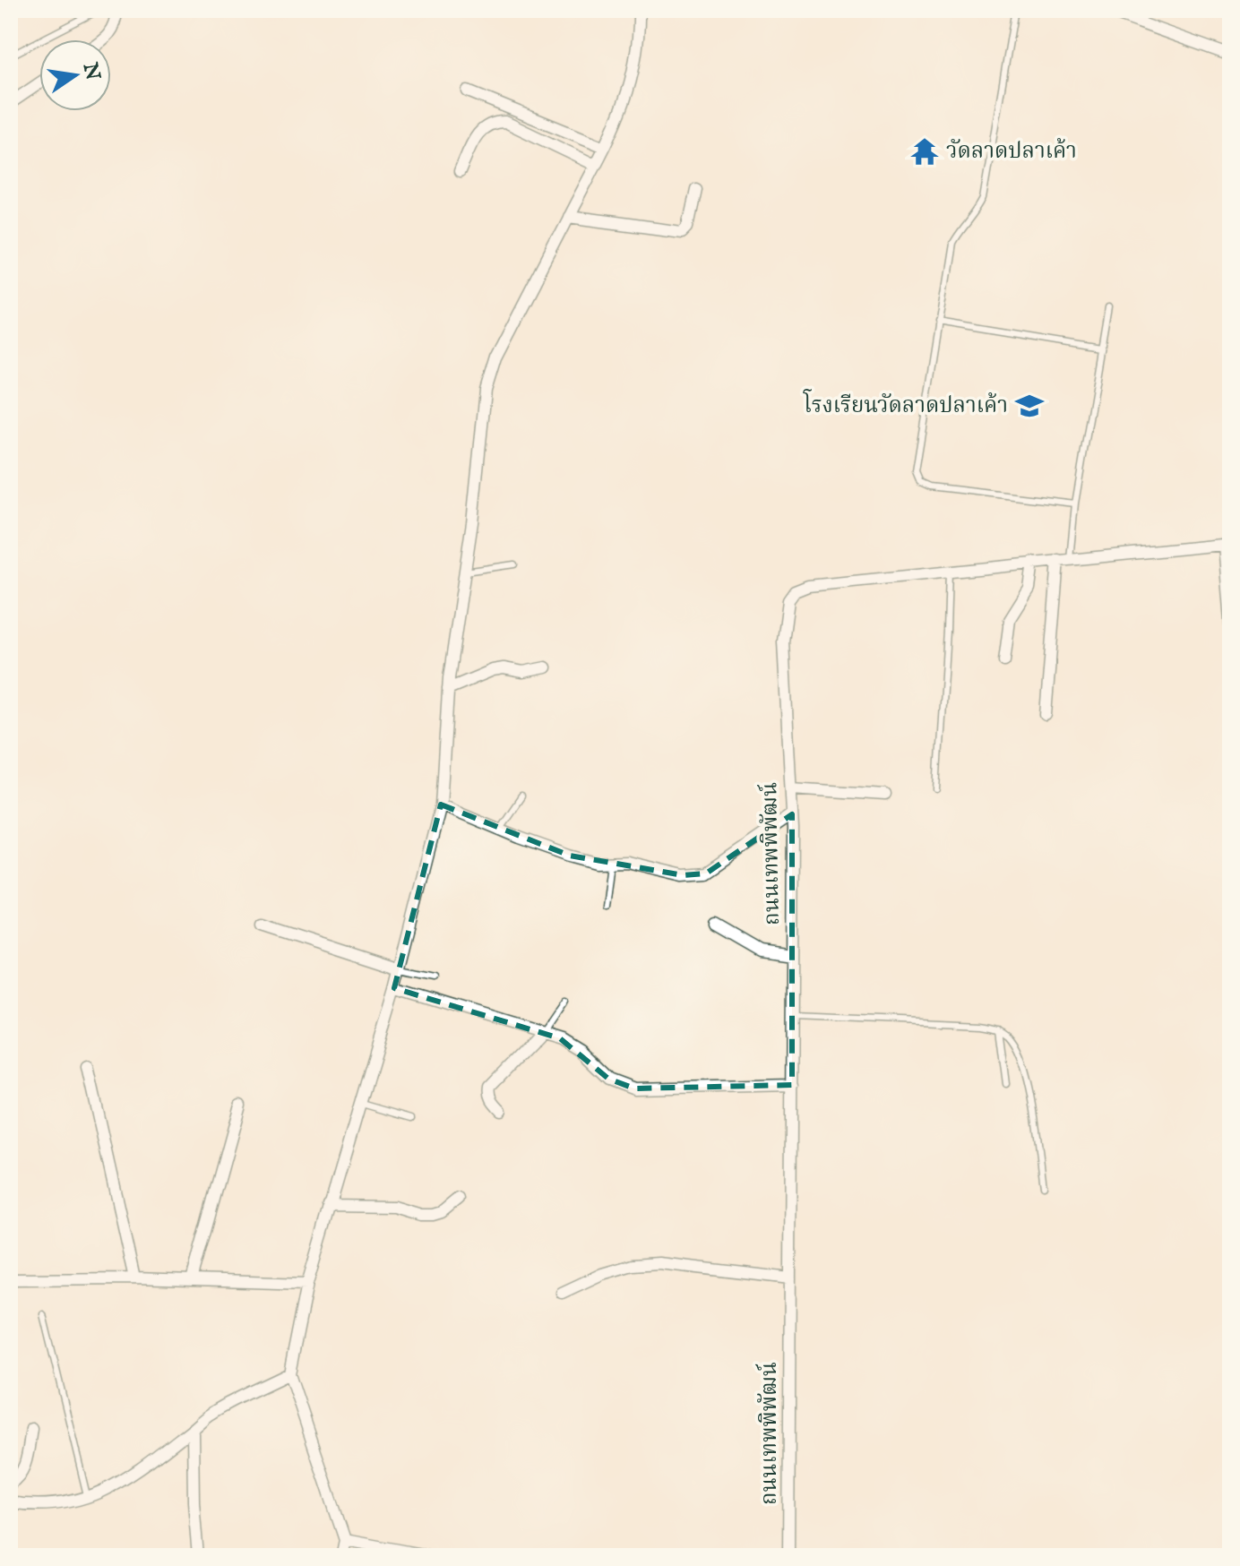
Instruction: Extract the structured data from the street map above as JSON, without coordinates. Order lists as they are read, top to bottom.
{
  "streets": {
    "street": ["ถนนเทพพิพัฒน์"]
  },
  "places": {
    "temple": ["วัดลาดปลาเค้า"],
    "school or university": ["โรงเรียนวัดลาดปลาเค้า"]
  },
  "north": "right"
}
